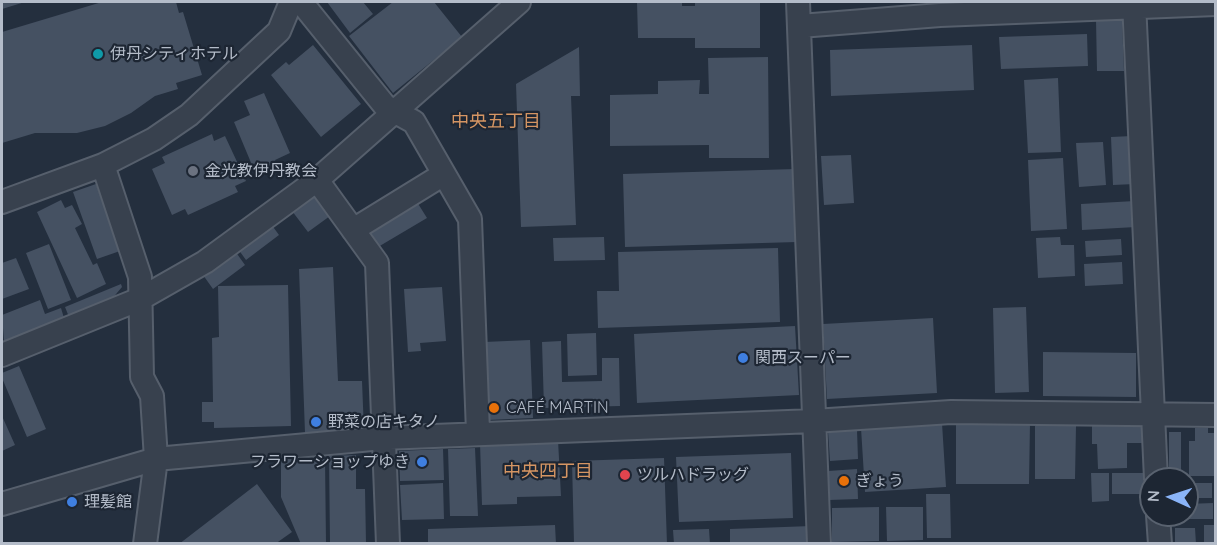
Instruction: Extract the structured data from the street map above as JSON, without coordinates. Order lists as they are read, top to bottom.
{
  "districts": ["中央五丁目", "中央四丁目"],
  "places": [
    "伊丹シティホテル",
    "金光教伊丹教会",
    "関西スーパー",
    "CAFÉ MARTIN",
    "野菜の店キタノ",
    "フラワーショップゆき",
    "ツルハドラッグ",
    "ぎょう",
    "理髪館"
  ],
  "north": "left"
}
